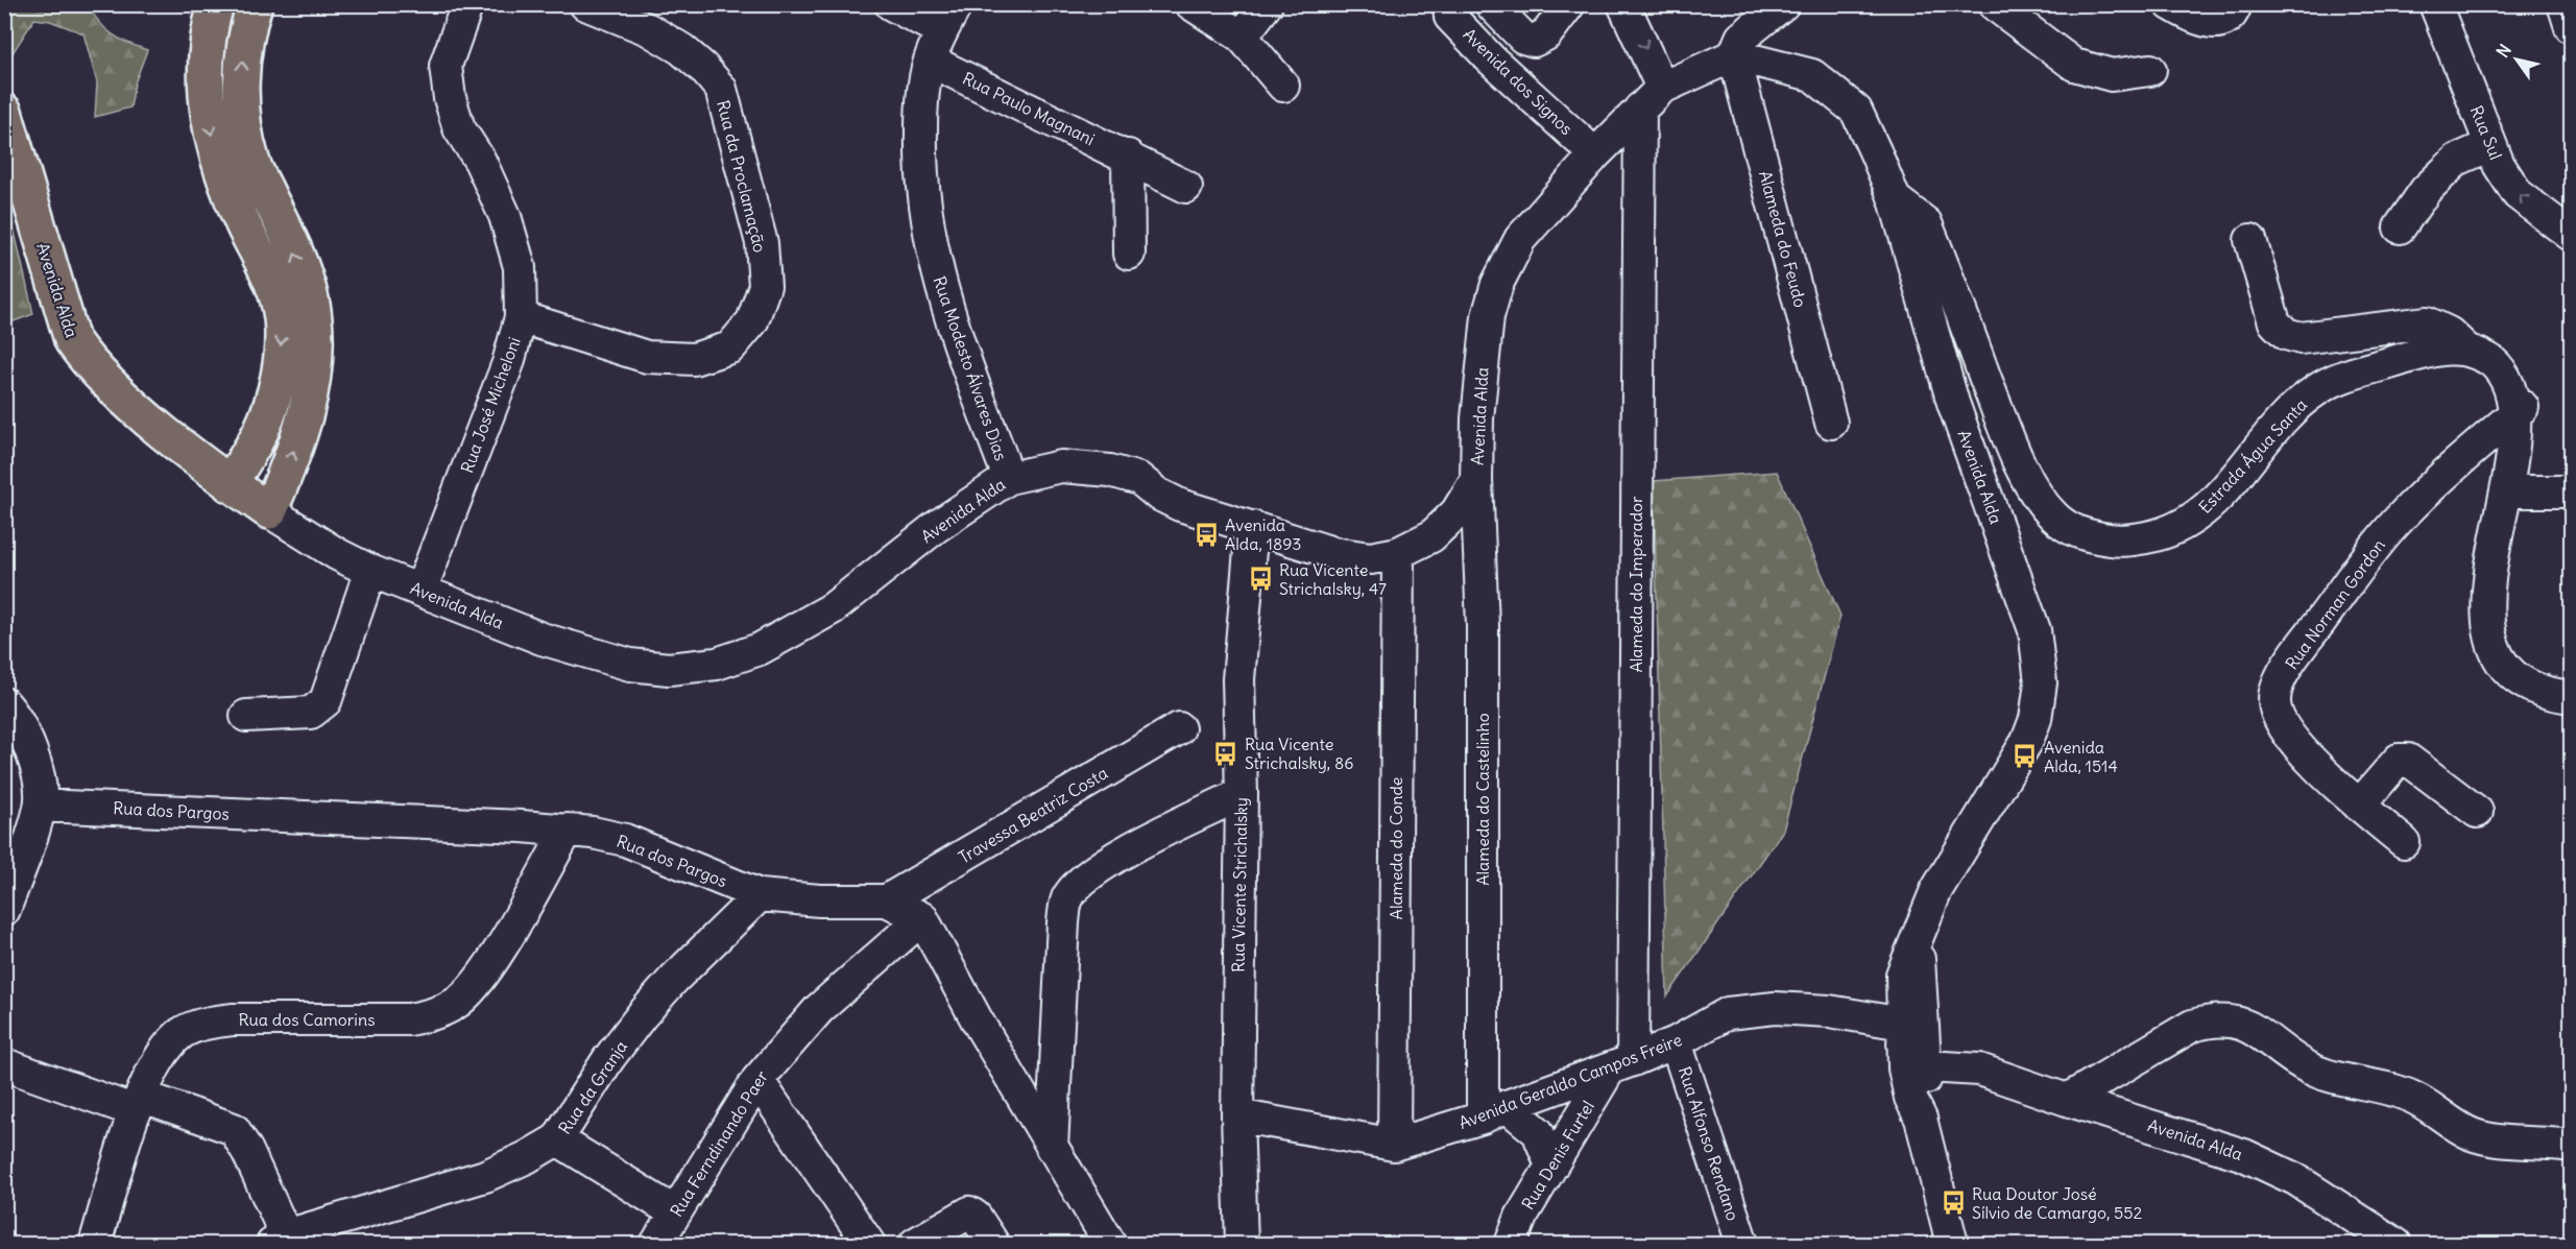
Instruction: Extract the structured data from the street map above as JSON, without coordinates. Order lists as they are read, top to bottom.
{
  "streets": {
    "main road": ["Avenida Alda"],
    "street": [
      "Avenida dos Signos",
      "Rua Paulo Magnani",
      "Rua Sul",
      "Rua da Proclamação",
      "Alameda do Feudo",
      "Rua Modesto Álvares Dias",
      "Rua José Micheloni",
      "Estrada Água Santa",
      "Alameda do Imperador",
      "Rua Norman Gordon",
      "Alameda do Castelinho",
      "Rua dos Pargos",
      "Travessa Beatriz Costa",
      "Alameda do Conde",
      "Rua Vicente Strichalsky",
      "Rua dos Camorins",
      "Avenida Geraldo Campos Freire",
      "Rua da Granja",
      "Rua Ferndinando Paer",
      "Rua Alfonso Rendano",
      "Rua Denis Furtel"
    ]
  },
  "crossings": [
    ["Avenida dos Signos", "Avenida Alda"],
    ["Rua Paulo Magnani", "Rua Modesto Álvares Dias"],
    ["Rua da Proclamação", "Rua José Micheloni"],
    ["Alameda do Feudo", "Avenida Alda"],
    ["Avenida Alda", "Rua Modesto Álvares Dias"],
    ["Avenida Alda", "Rua José Micheloni"],
    ["Avenida Alda", "Estrada Água Santa"],
    ["Avenida Alda", "Alameda do Imperador"],
    ["Avenida Alda", "Alameda do Castelinho"],
    ["Avenida Alda", "Alameda do Conde"],
    ["Avenida Alda", "Rua Vicente Strichalsky"],
    ["Avenida Alda", "Avenida Geraldo Campos Freire"],
    ["Estrada Água Santa", "Rua Norman Gordon"],
    ["Alameda do Imperador", "Avenida Geraldo Campos Freire"],
    ["Alameda do Imperador", "Rua Denis Furtel"],
    ["Alameda do Castelinho", "Avenida Geraldo Campos Freire"],
    ["Rua dos Pargos", "Travessa Beatriz Costa"],
    ["Rua dos Pargos", "Rua dos Camorins"],
    ["Rua dos Pargos", "Rua da Granja"],
    ["Rua dos Pargos", "Rua Ferndinando Paer"],
    ["Alameda do Conde", "Avenida Geraldo Campos Freire"],
    ["Rua Vicente Strichalsky", "Avenida Geraldo Campos Freire"],
    ["Avenida Geraldo Campos Freire", "Rua Alfonso Rendano"],
    ["Avenida Geraldo Campos Freire", "Rua Denis Furtel"]
  ],
  "one_way": ["Rua Sul"],
  "places": {
    "bus stop": [
      "Avenida Alda, 1893",
      "Rua Vicente Strichalsky, 47",
      "Rua Vicente Strichalsky, 86",
      "Avenida Alda, 1514",
      "Rua Doutor José Sílvio de Camargo, 552"
    ]
  },
  "north": "top left"
}
